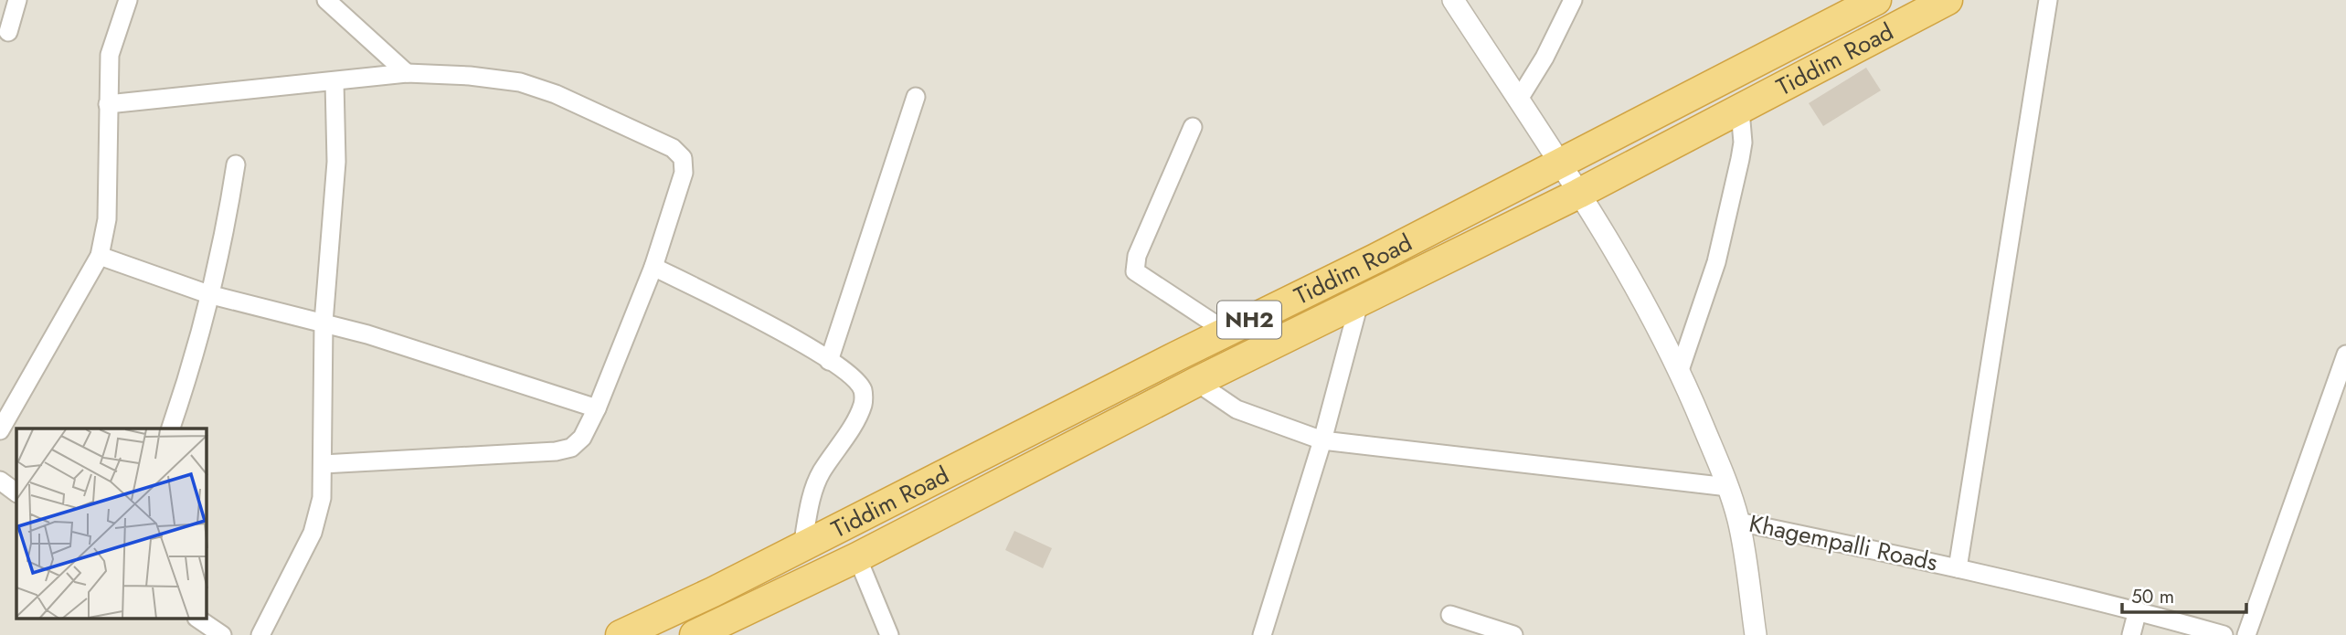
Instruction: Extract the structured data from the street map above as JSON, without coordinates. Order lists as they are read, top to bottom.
{
  "streets": {
    "highway": ["Tiddim Road", "NH2"],
    "street": ["Khagempalli Roads"]
  },
  "crossings": [
    ["Tiddim Road", "Khagempalli Roads"]
  ],
  "scale_bar": "50 m"
}
